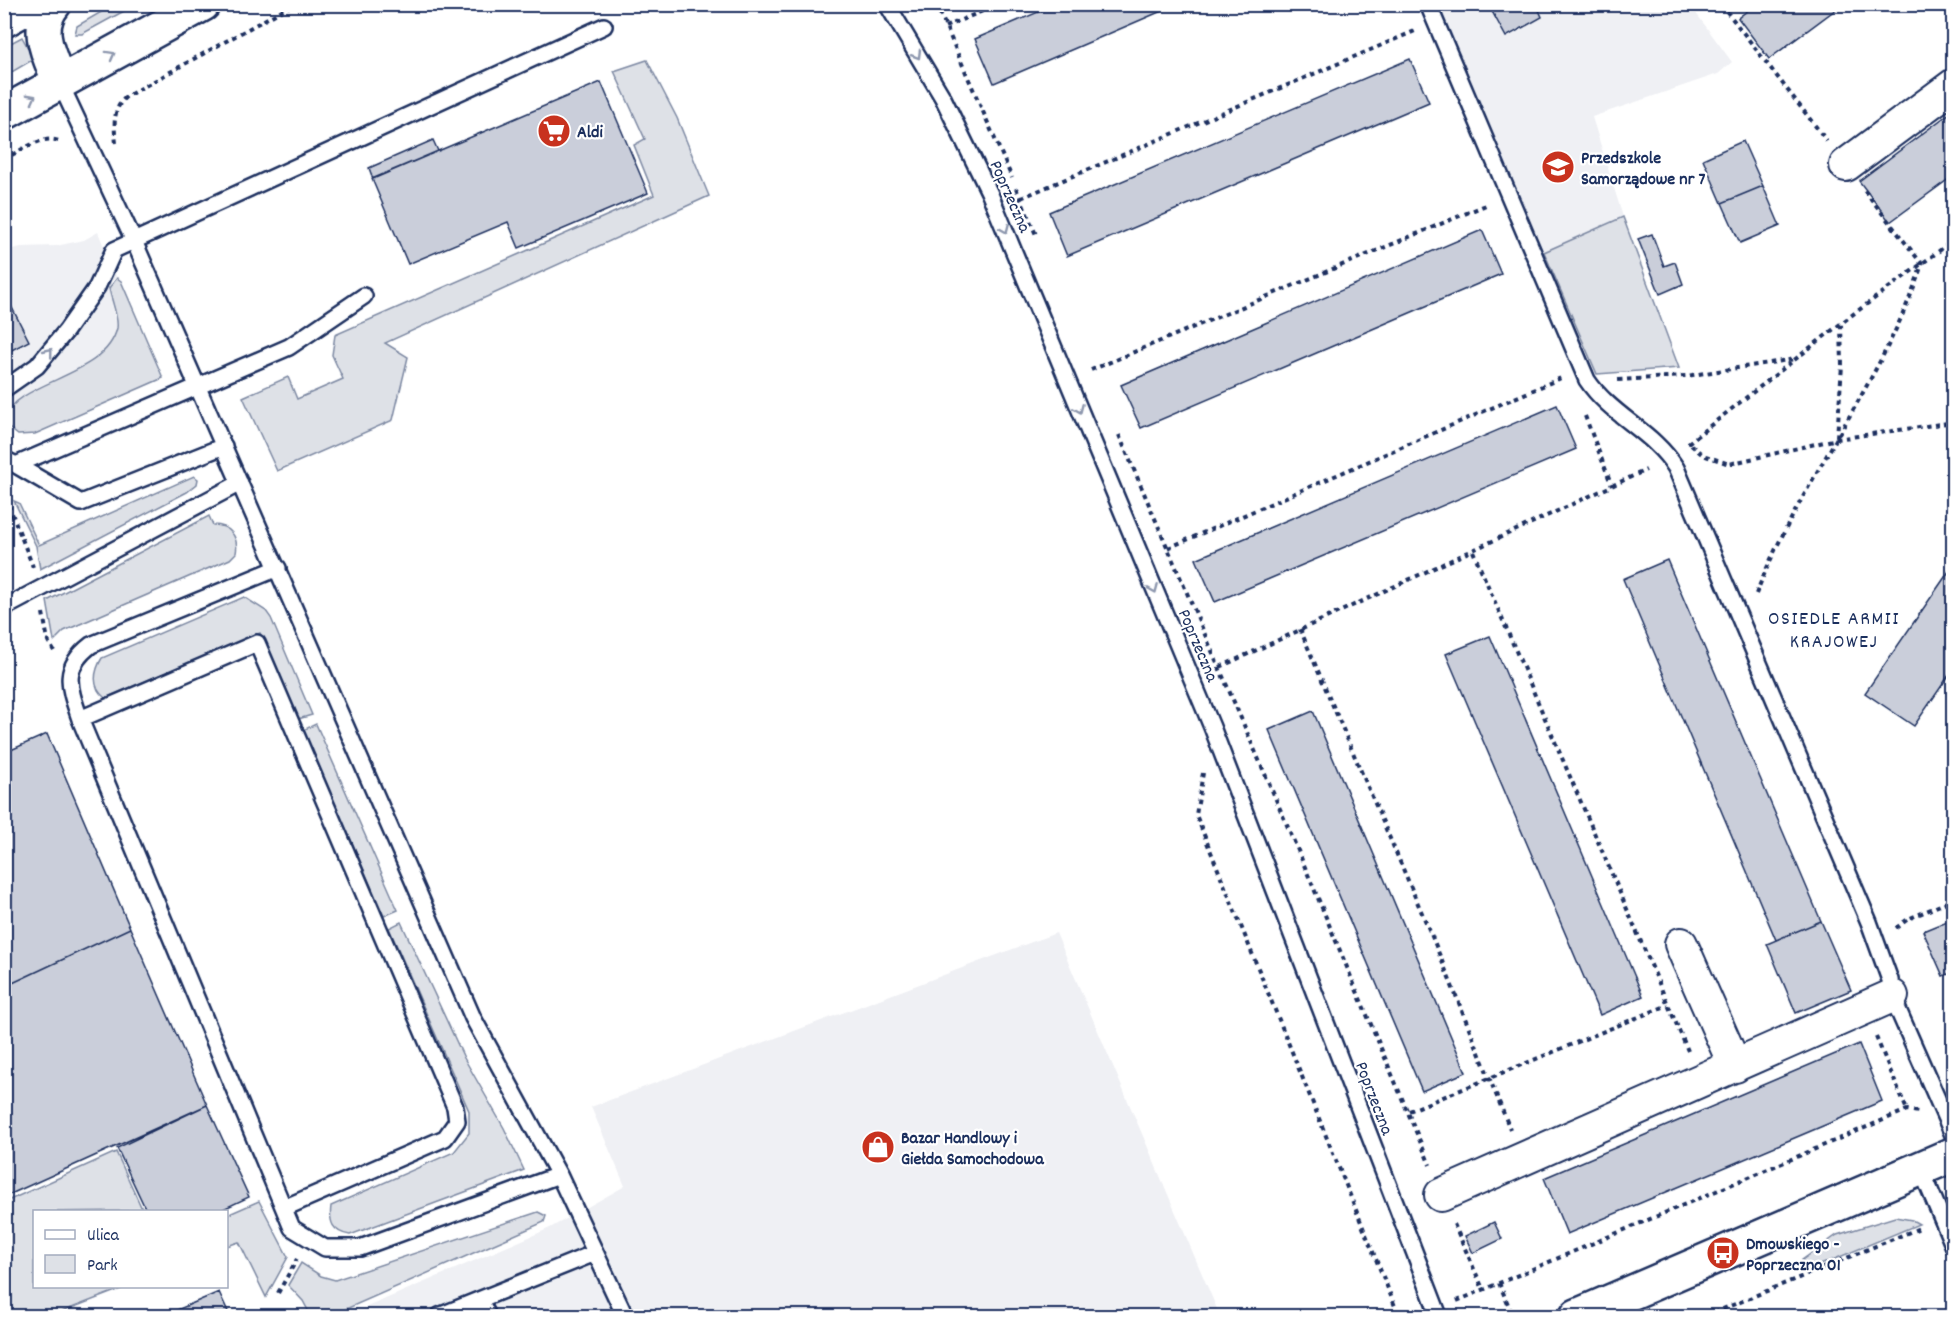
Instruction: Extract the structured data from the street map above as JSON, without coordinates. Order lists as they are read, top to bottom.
{
  "streets": {
    "lane": ["Poprzeczna"]
  },
  "one_way": ["Poprzeczna"],
  "districts": ["OSIEDLE ARMII KRAJOWEJ"],
  "places": {
    "supermarket": ["Aldi"],
    "school or university": ["Przedszkole Samorządowe nr 7"],
    "shop": ["Bazar Handlowy i Giełda Samochodowa"],
    "bus stop": ["Dmowskiego - Poprzeczna 01"]
  },
  "legend": ["Ulica", "Park"]
}
